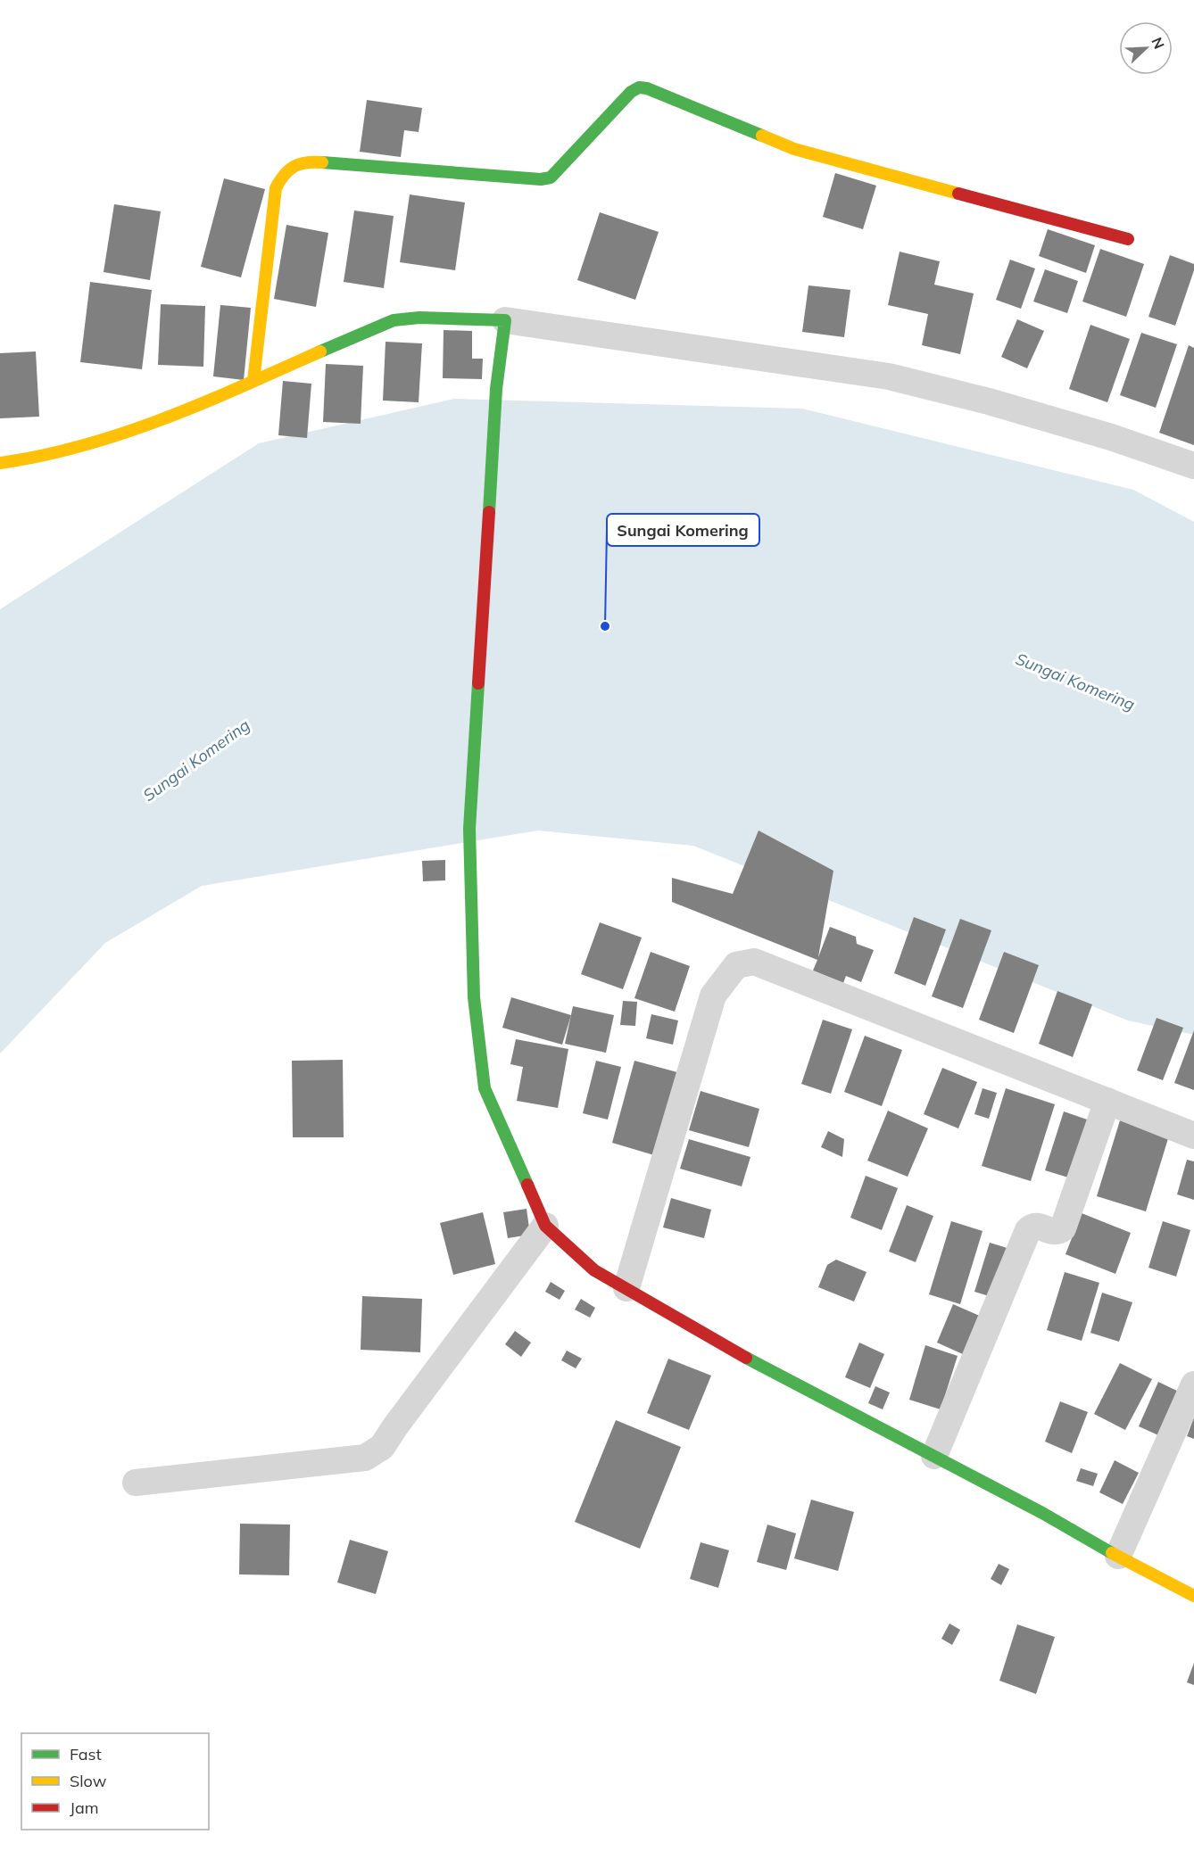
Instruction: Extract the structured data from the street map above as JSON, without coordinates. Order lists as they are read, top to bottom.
{
  "water": ["Sungai Komering"],
  "places": ["Sungai Komering"],
  "legend": ["Fast", "Slow", "Jam"],
  "north": "top right"
}
